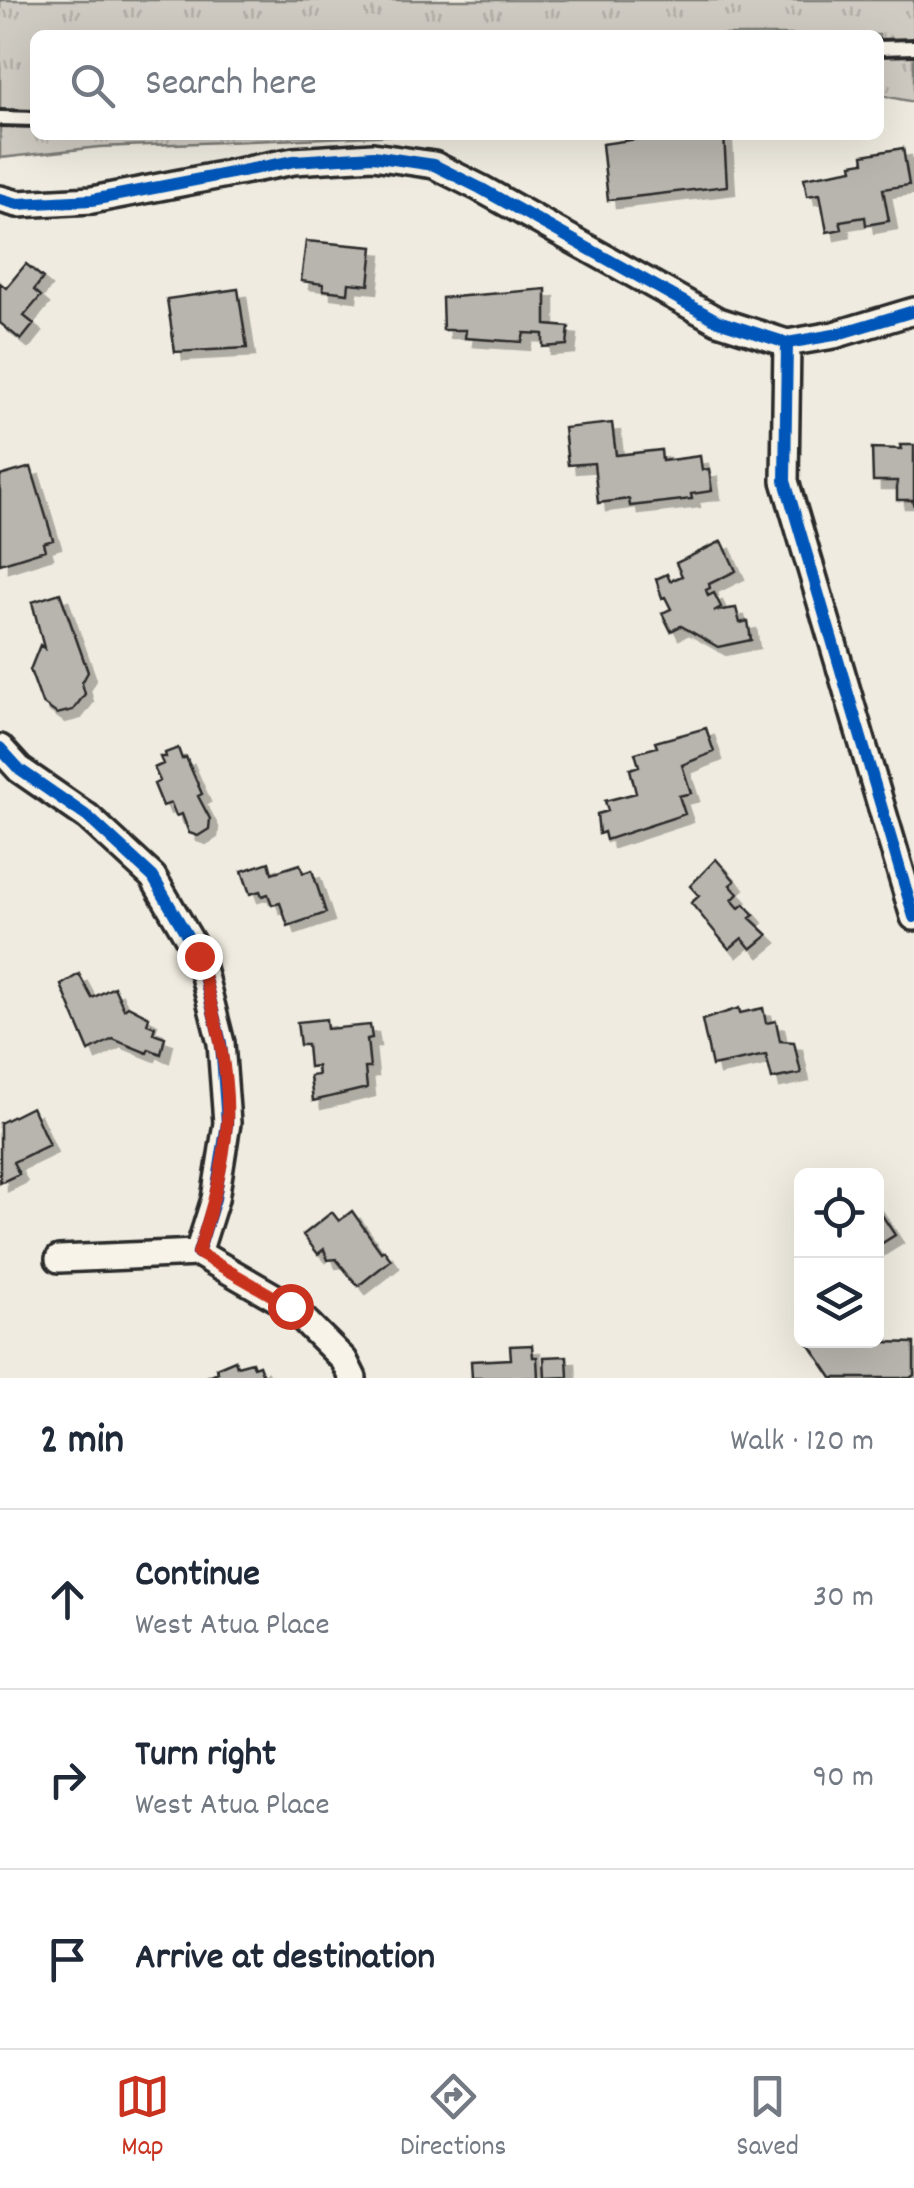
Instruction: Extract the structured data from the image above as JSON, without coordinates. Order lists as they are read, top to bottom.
{
  "page": {
    "search": "Search here",
    "heading": ["2 min", "Walk · 120 m"],
    "list": [
      ["Continue", "West Atua Place", "30 m"],
      ["Turn right", "West Atua Place", "90 m"],
      "Arrive at destination"
    ],
    "nav": ["Map", "Directions", "Saved"]
  }
}
